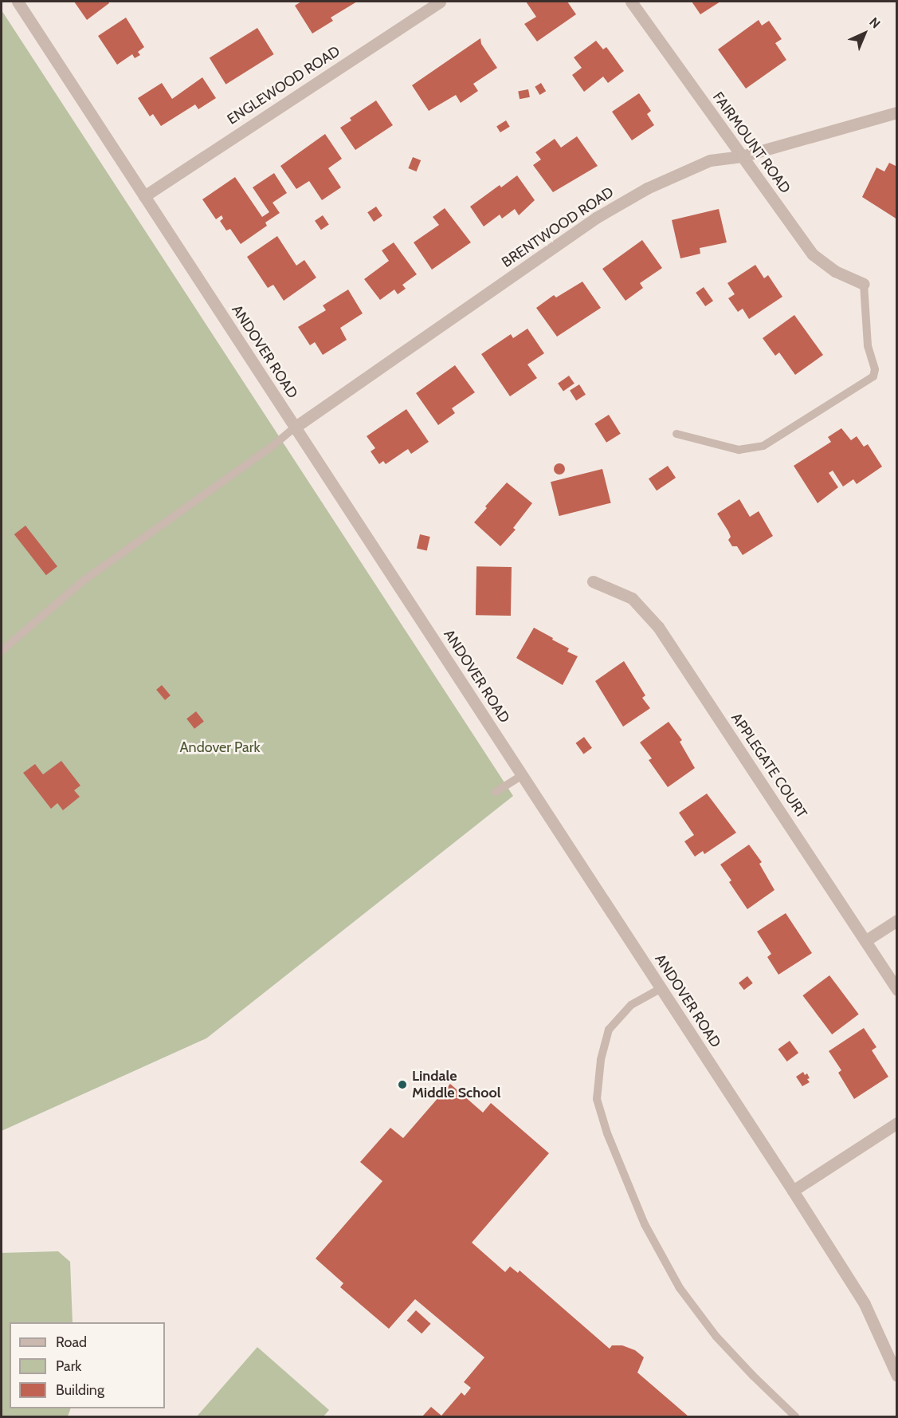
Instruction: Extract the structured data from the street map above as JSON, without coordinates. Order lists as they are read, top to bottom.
{
  "streets": {
    "street": [
      "ENGLEWOOD ROAD",
      "FAIRMOUNT ROAD",
      "BRENTWOOD ROAD",
      "ANDOVER ROAD",
      "APPLEGATE COURT"
    ]
  },
  "crossings": [
    ["ENGLEWOOD ROAD", "ANDOVER ROAD"],
    ["FAIRMOUNT ROAD", "BRENTWOOD ROAD"],
    ["BRENTWOOD ROAD", "ANDOVER ROAD"]
  ],
  "parks": ["Andover Park"],
  "places": ["Lindale Middle School"],
  "legend": ["Road", "Park", "Building"],
  "north": "top right"
}
